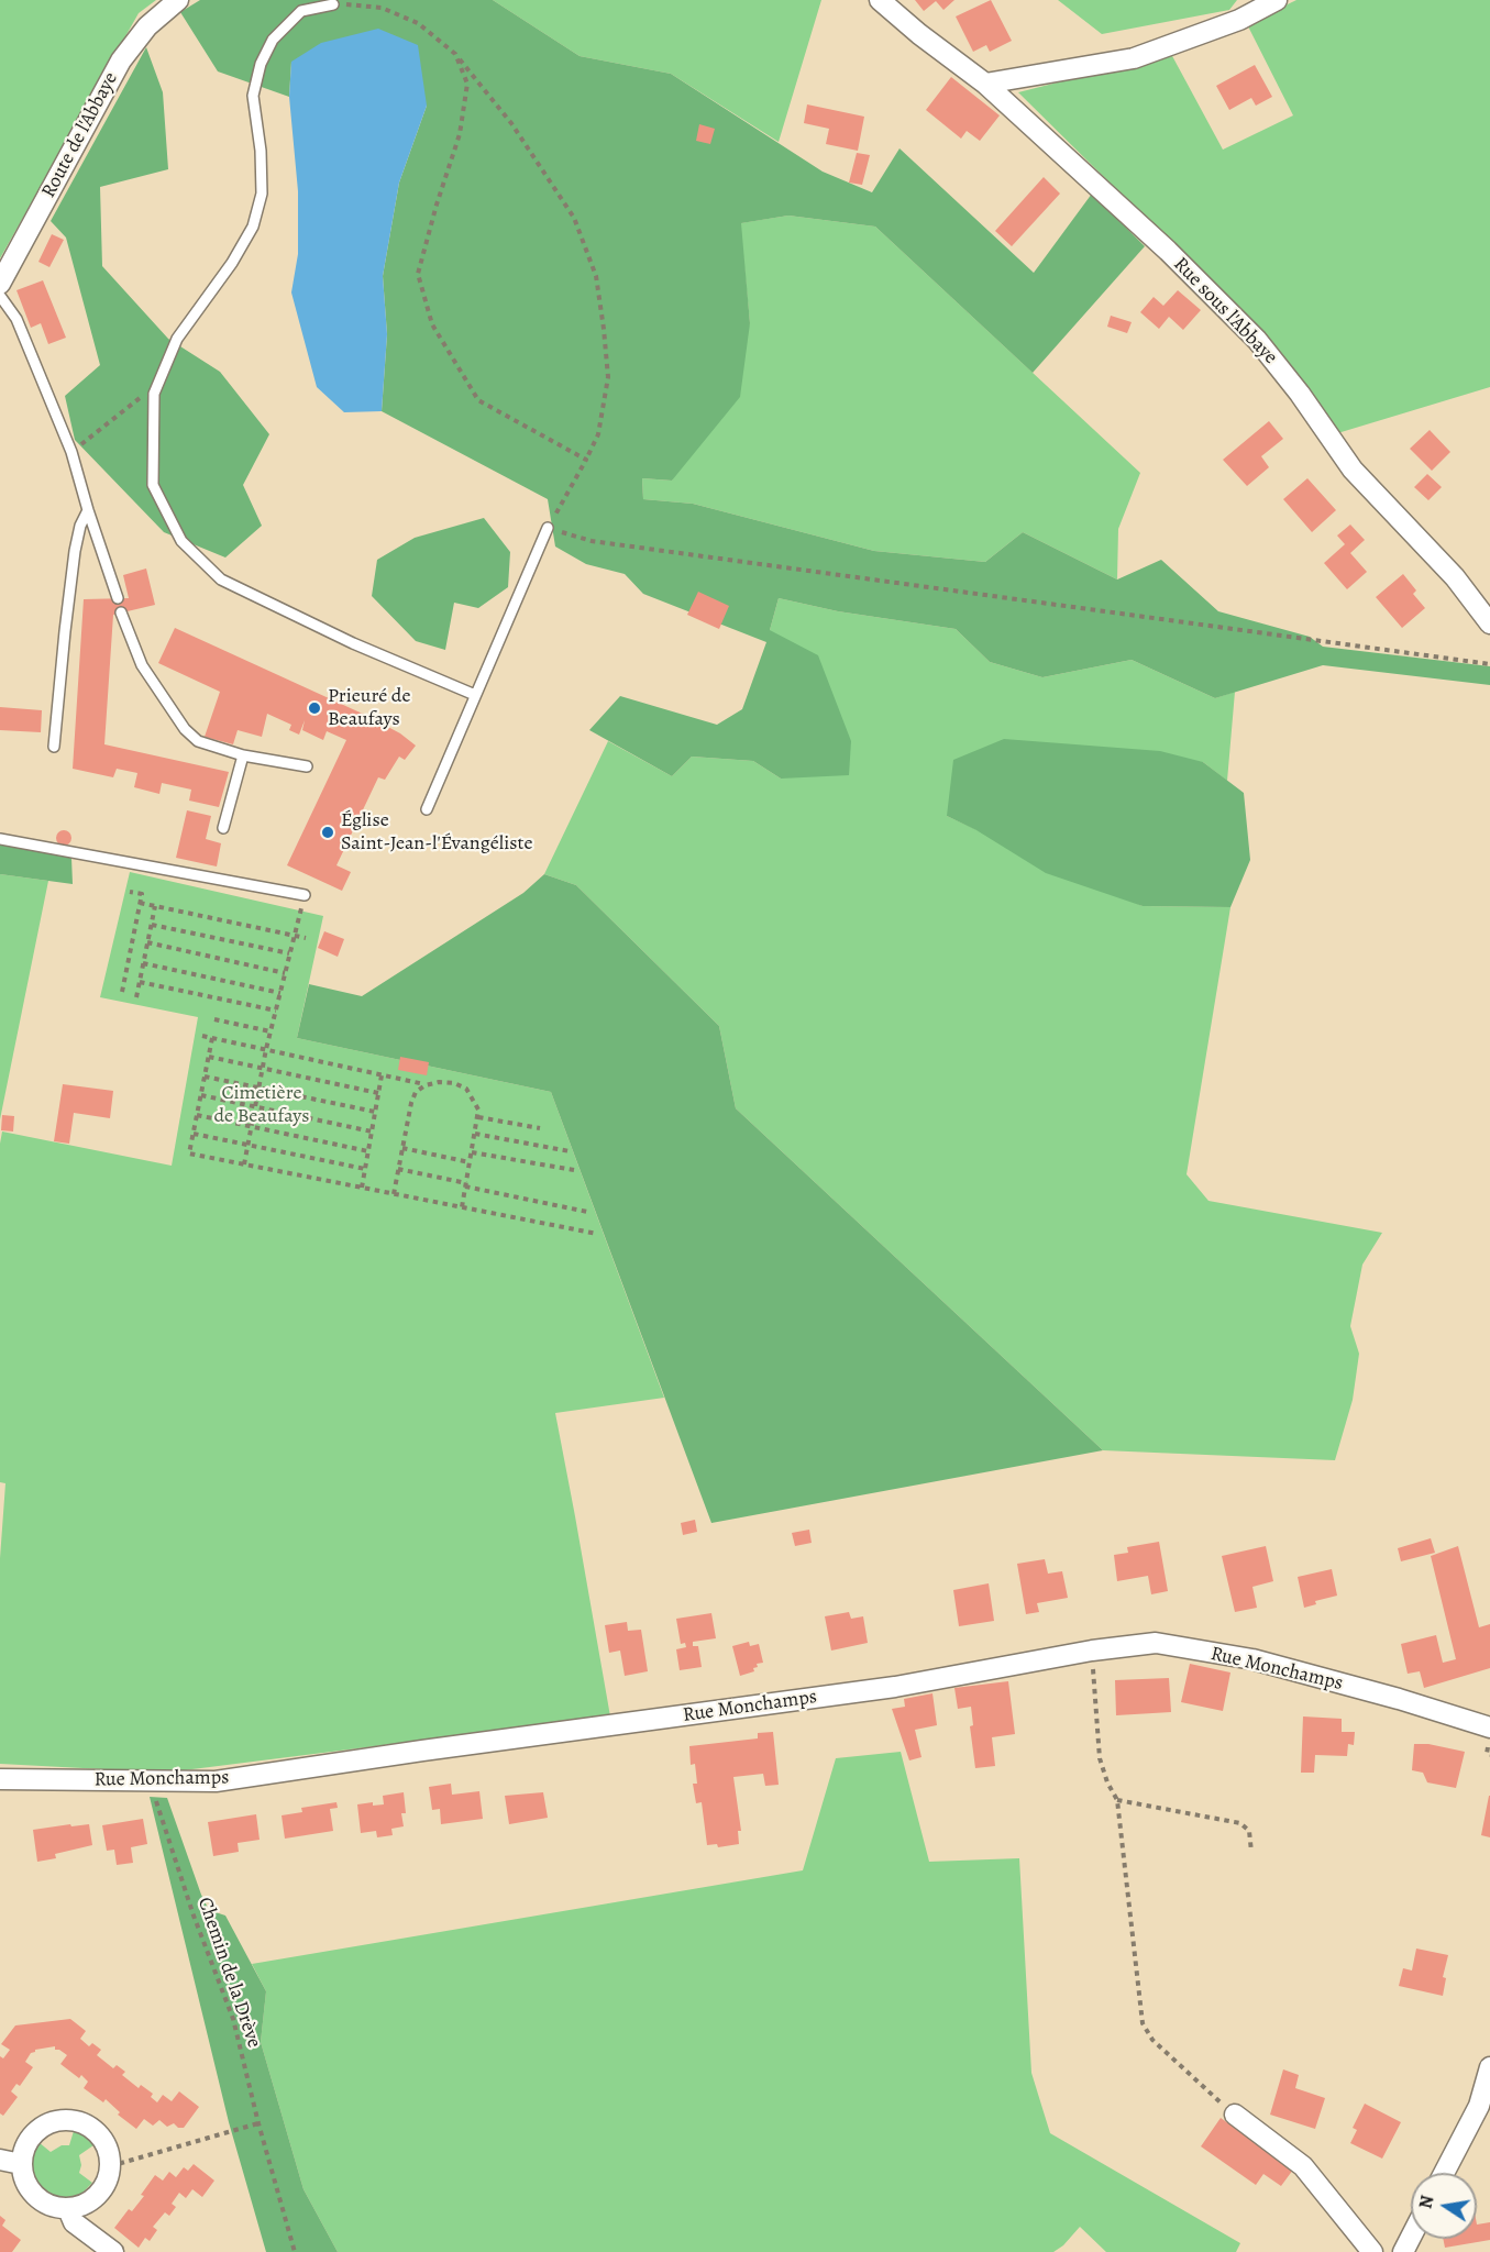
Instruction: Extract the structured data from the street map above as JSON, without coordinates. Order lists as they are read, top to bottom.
{
  "streets": {
    "street": ["Route de l'Abbaye", "Rue sous l'Abbaye", "Rue Monchamps"],
    "path": ["Chemin de la Drève"]
  },
  "crossings": [
    ["Rue Monchamps", "Chemin de la Drève"]
  ],
  "parks": ["Cimetière de Beaufays"],
  "places": ["Prieuré de Beaufays", "Église Saint-Jean-l'Évangéliste"],
  "north": "left"
}
